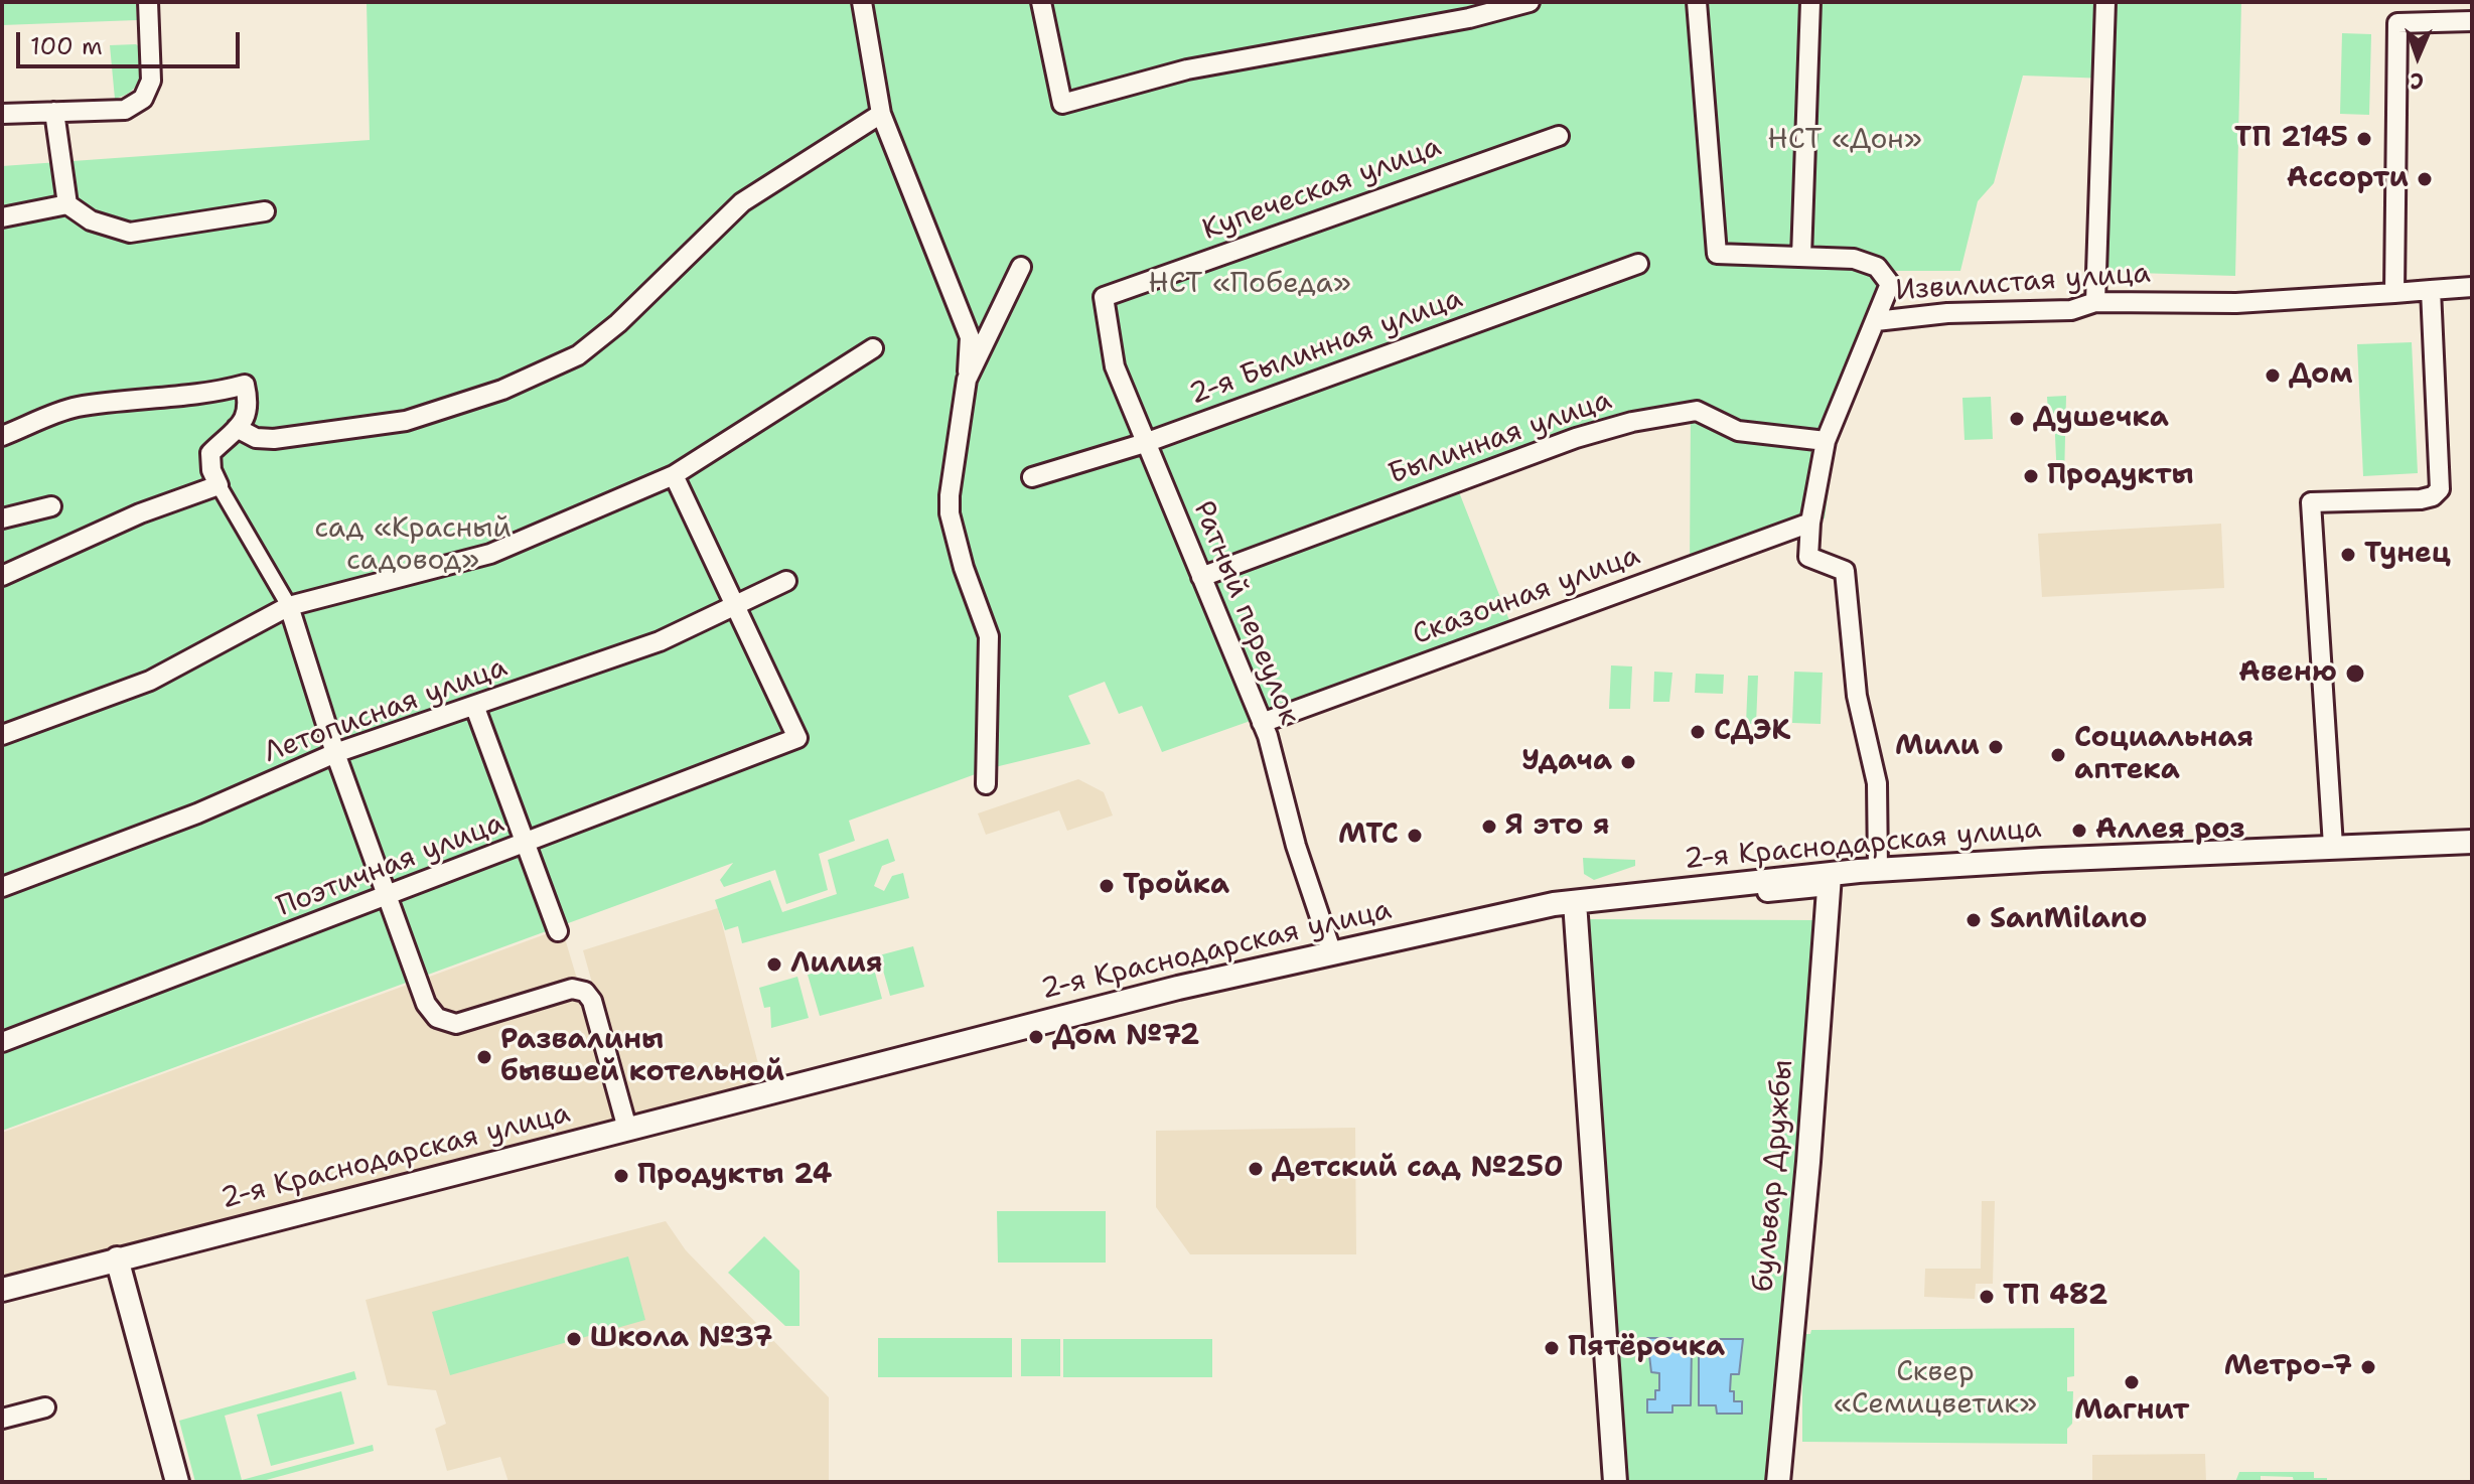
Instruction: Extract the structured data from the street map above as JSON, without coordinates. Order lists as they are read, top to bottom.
{
  "streets": {
    "street": [
      "Купеческая улица",
      "Извилистая улица",
      "2-я Былинная улица",
      "Былинная улица",
      "Сказочная улица",
      "Ратный переулок",
      "Летописная улица",
      "2-я Краснодарская улица",
      "Поэтичная улица",
      "бульвар Дружбы"
    ]
  },
  "crossings": [
    ["Купеческая улица", "Ратный переулок"],
    ["2-я Былинная улица", "Ратный переулок"],
    ["Былинная улица", "Ратный переулок"],
    ["Сказочная улица", "Ратный переулок"],
    ["Ратный переулок", "2-я Краснодарская улица"],
    ["Летописная улица", "Поэтичная улица"],
    ["2-я Краснодарская улица", "бульвар Дружбы"]
  ],
  "parks": [
    "НСТ «Дон»",
    "НСТ «Победа»",
    "сад «Красный садовод»",
    "Сквер «Семицветик»"
  ],
  "places": [
    "ТП 2145",
    "Ассорти",
    "Дом",
    "Душечка",
    "Продукты",
    "Тунец",
    "Авеню",
    "СДЭК",
    "Мили",
    "Социальная аптека",
    "Удача",
    "Я это я",
    "Аллея роз",
    "МТС",
    "Тройка",
    "SanMilano",
    "Лилия",
    "Дом №72",
    "Развалины бывшей котельной",
    "Детский сад №250",
    "Продукты 24",
    "ТП 482",
    "Школа №37",
    "Пятёрочка",
    "Метро-7",
    "Магнит"
  ],
  "scale_bar": "100 m",
  "north": "bottom"
}
